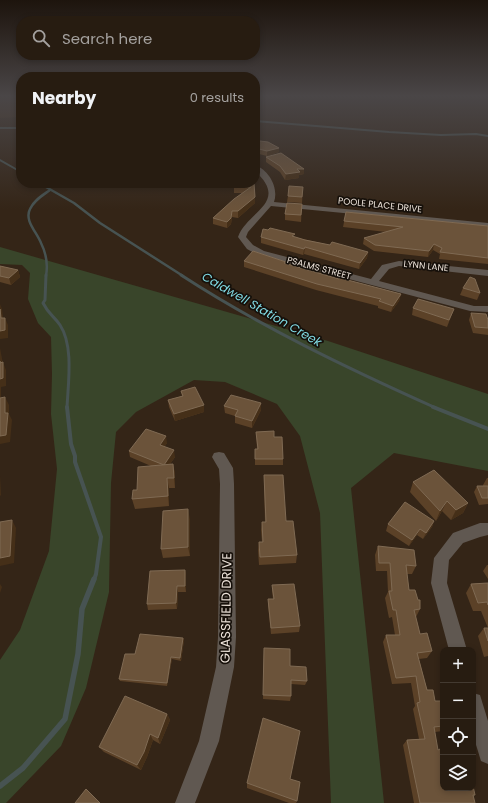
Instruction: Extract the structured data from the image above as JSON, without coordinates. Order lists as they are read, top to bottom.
{
  "streets": {
    "street": [
      "POOLE PLACE DRIVE",
      "LYNN LANE",
      "PSALMS STREET",
      "GLASSFIELD DRIVE"
    ]
  },
  "crossings": [
    ["POOLE PLACE DRIVE", "PSALMS STREET"],
    ["LYNN LANE", "PSALMS STREET"]
  ],
  "water": ["Caldwell Station Creek"],
  "page": {
    "search": "Search here",
    "heading": ["Nearby", "0 results"],
    "map_buttons": ["+", "−"]
  }
}
